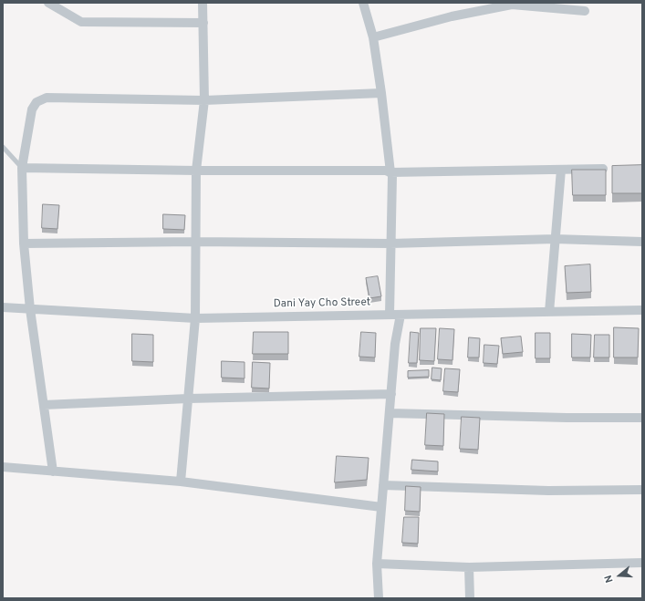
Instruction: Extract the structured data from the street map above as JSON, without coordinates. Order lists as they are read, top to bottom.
{
  "streets": {
    "street": ["Dani Yay Cho Street"]
  },
  "north": "left"
}
